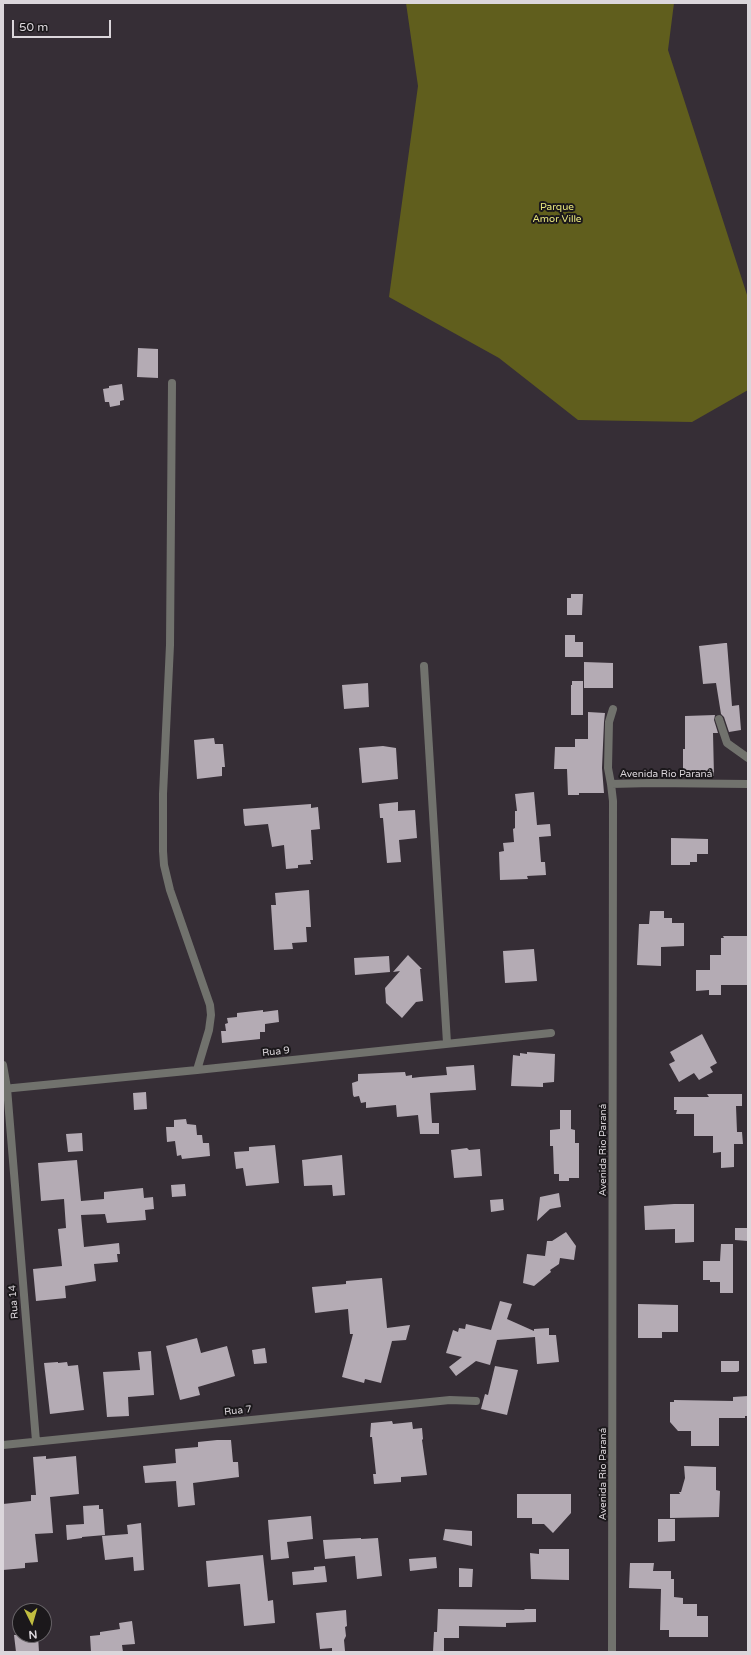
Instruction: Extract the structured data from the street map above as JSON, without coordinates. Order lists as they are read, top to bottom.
{
  "streets": {
    "street": [
      "Avenida Rio Paraná",
      "Rua 9",
      "Rua 14",
      "Rua 7"
    ]
  },
  "crossings": [
    ["Rua 9", "Rua 14"],
    ["Rua 14", "Rua 7"]
  ],
  "parks": ["Parque Amor Ville"],
  "scale_bar": "50 m",
  "north": "bottom"
}
